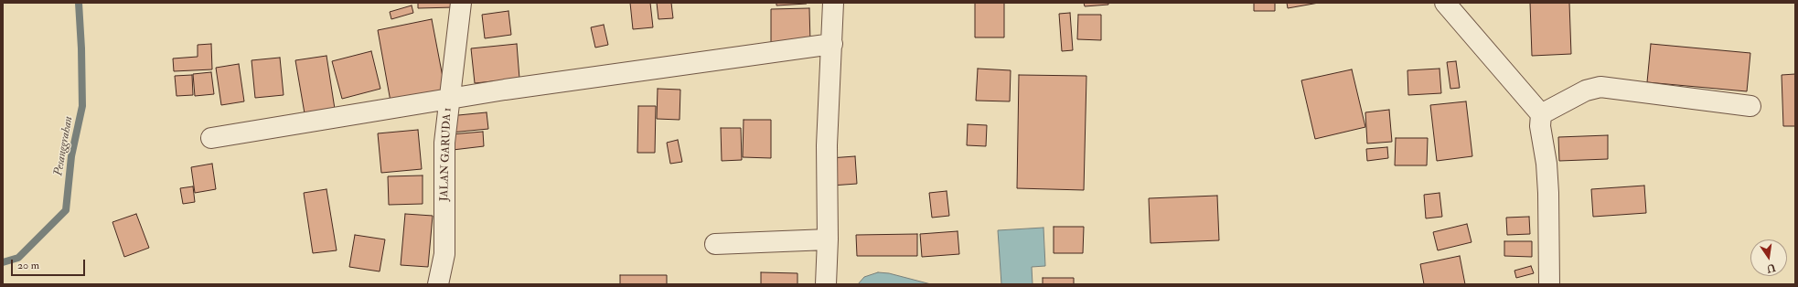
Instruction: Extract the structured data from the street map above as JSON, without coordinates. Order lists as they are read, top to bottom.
{
  "streets": {
    "street": ["JALAN GARUDA 1"]
  },
  "water": ["Pesanggrahan"],
  "scale_bar": "20 m",
  "north": "bottom"
}
